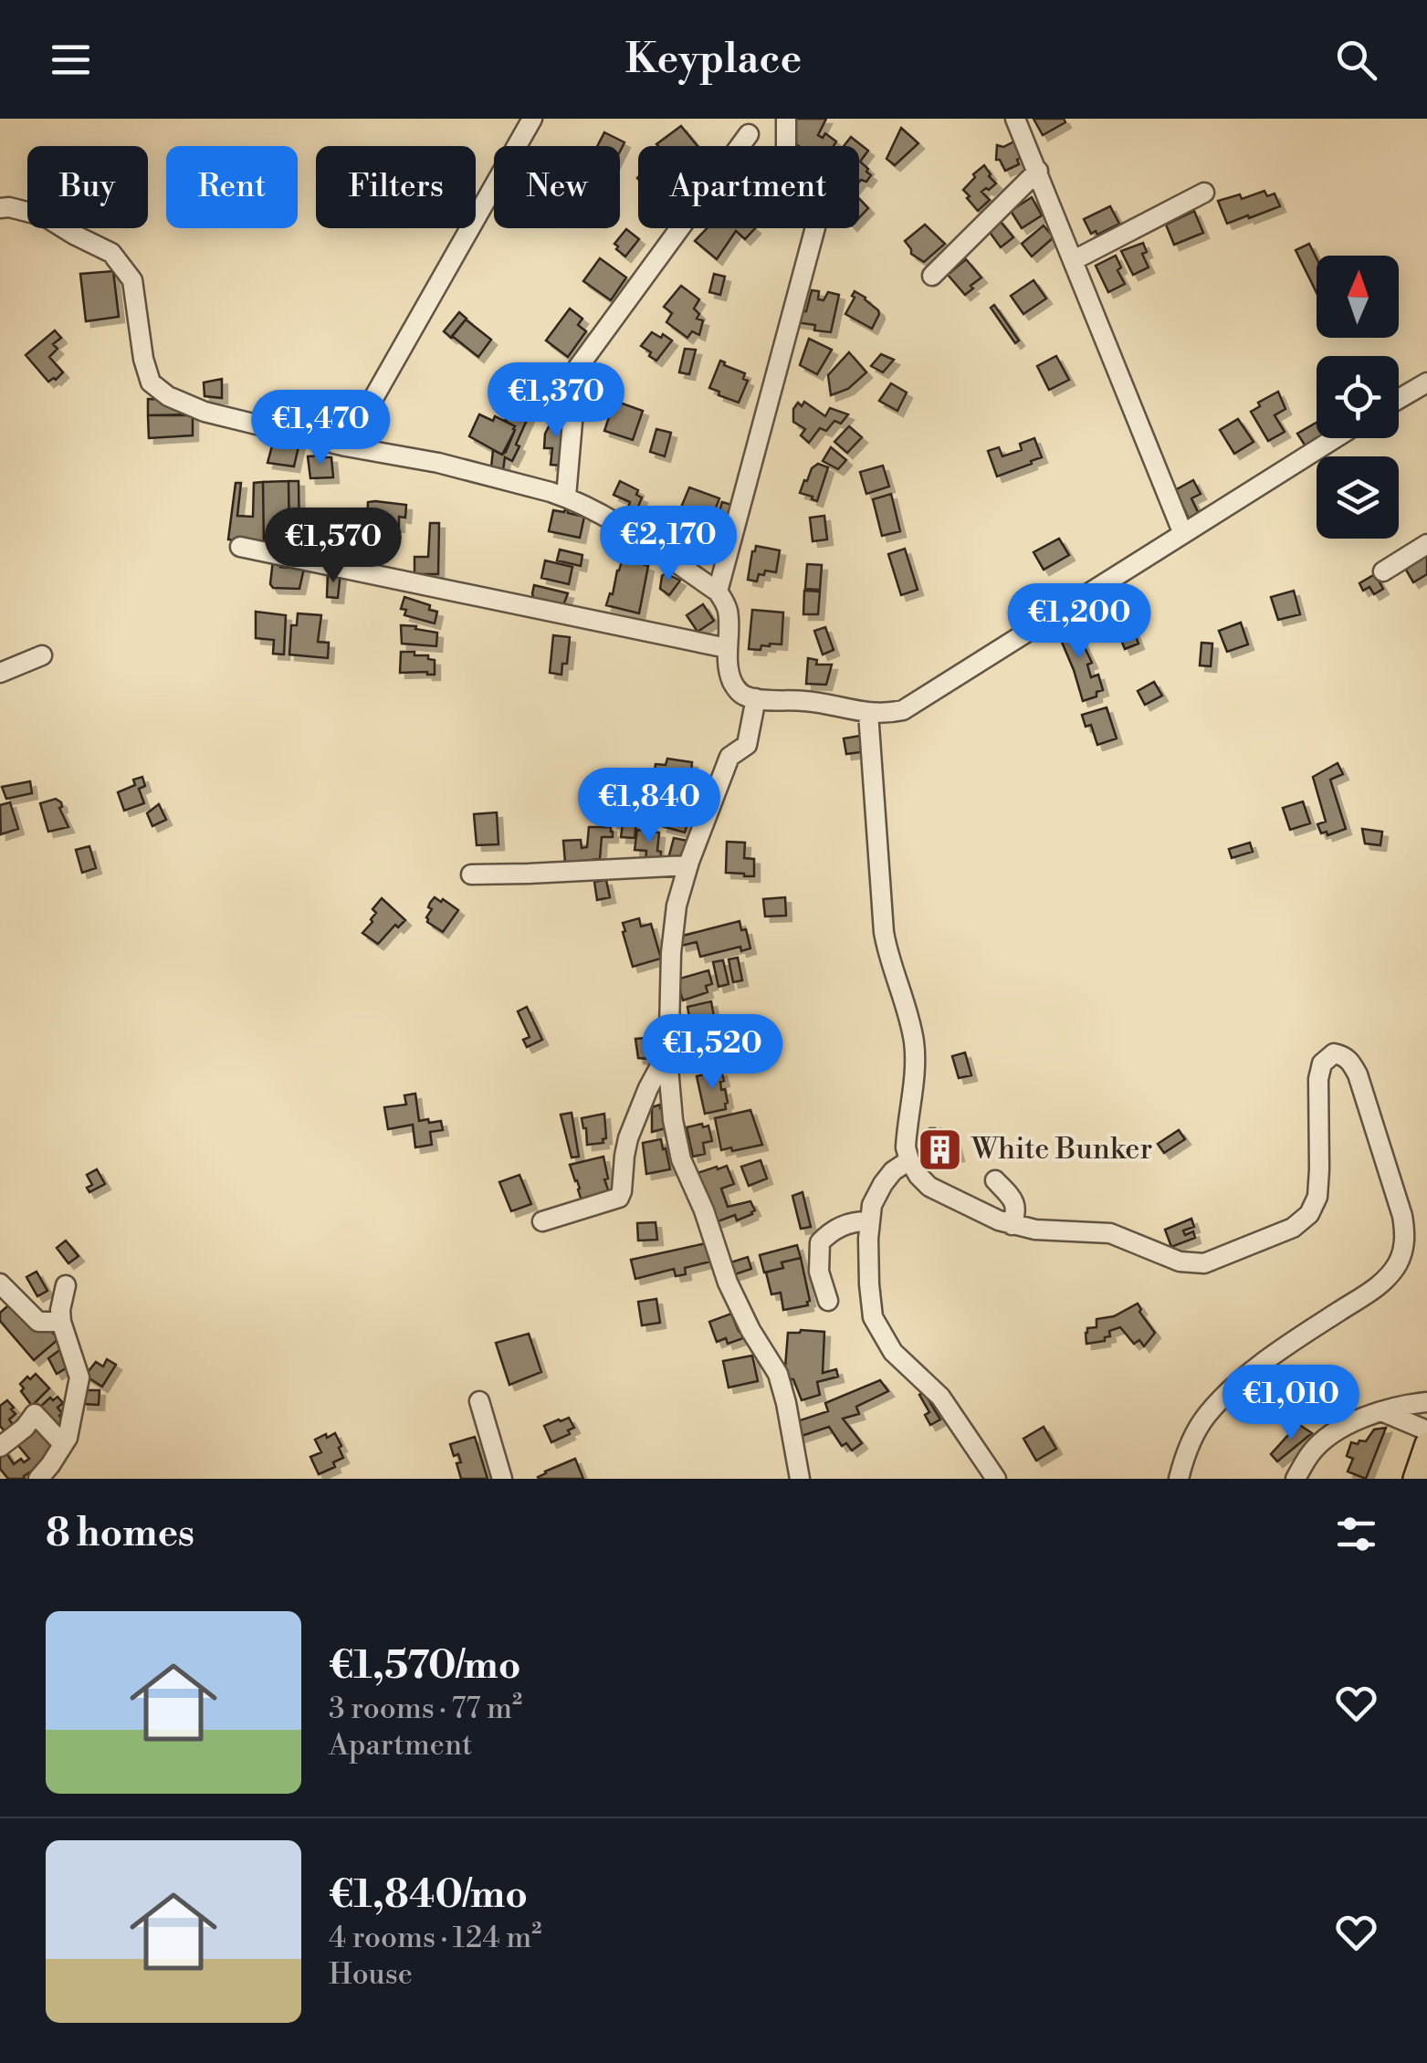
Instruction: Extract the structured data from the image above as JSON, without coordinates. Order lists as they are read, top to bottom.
{
  "places": {
    "building": ["White Bunker"]
  },
  "north": "top",
  "page": {
    "header": "Keyplace",
    "chip": [
      "Buy",
      "Rent",
      "Filters",
      "New",
      "Apartment"
    ],
    "price": [
      "€1,370",
      "€1,470",
      "€2,170",
      "€1,570",
      "€1,200",
      "€1,840",
      "€1,520",
      "€1,010"
    ],
    "heading": "8 homes",
    "list": [
      {
        "name": "€1,570/mo",
        "note": "3 rooms · 77 m² · Apartment"
      },
      {
        "name": "€1,840/mo",
        "note": "4 rooms · 124 m² · House"
      }
    ]
  }
}
